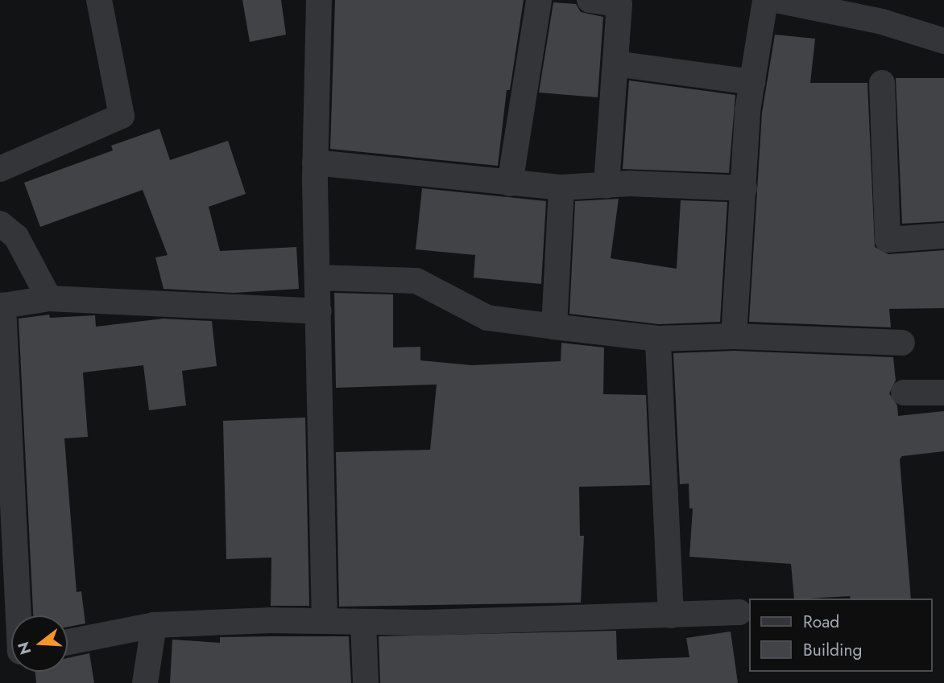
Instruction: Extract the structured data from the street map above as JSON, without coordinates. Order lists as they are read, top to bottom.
{
  "legend": ["Road", "Building"],
  "north": "left"
}
